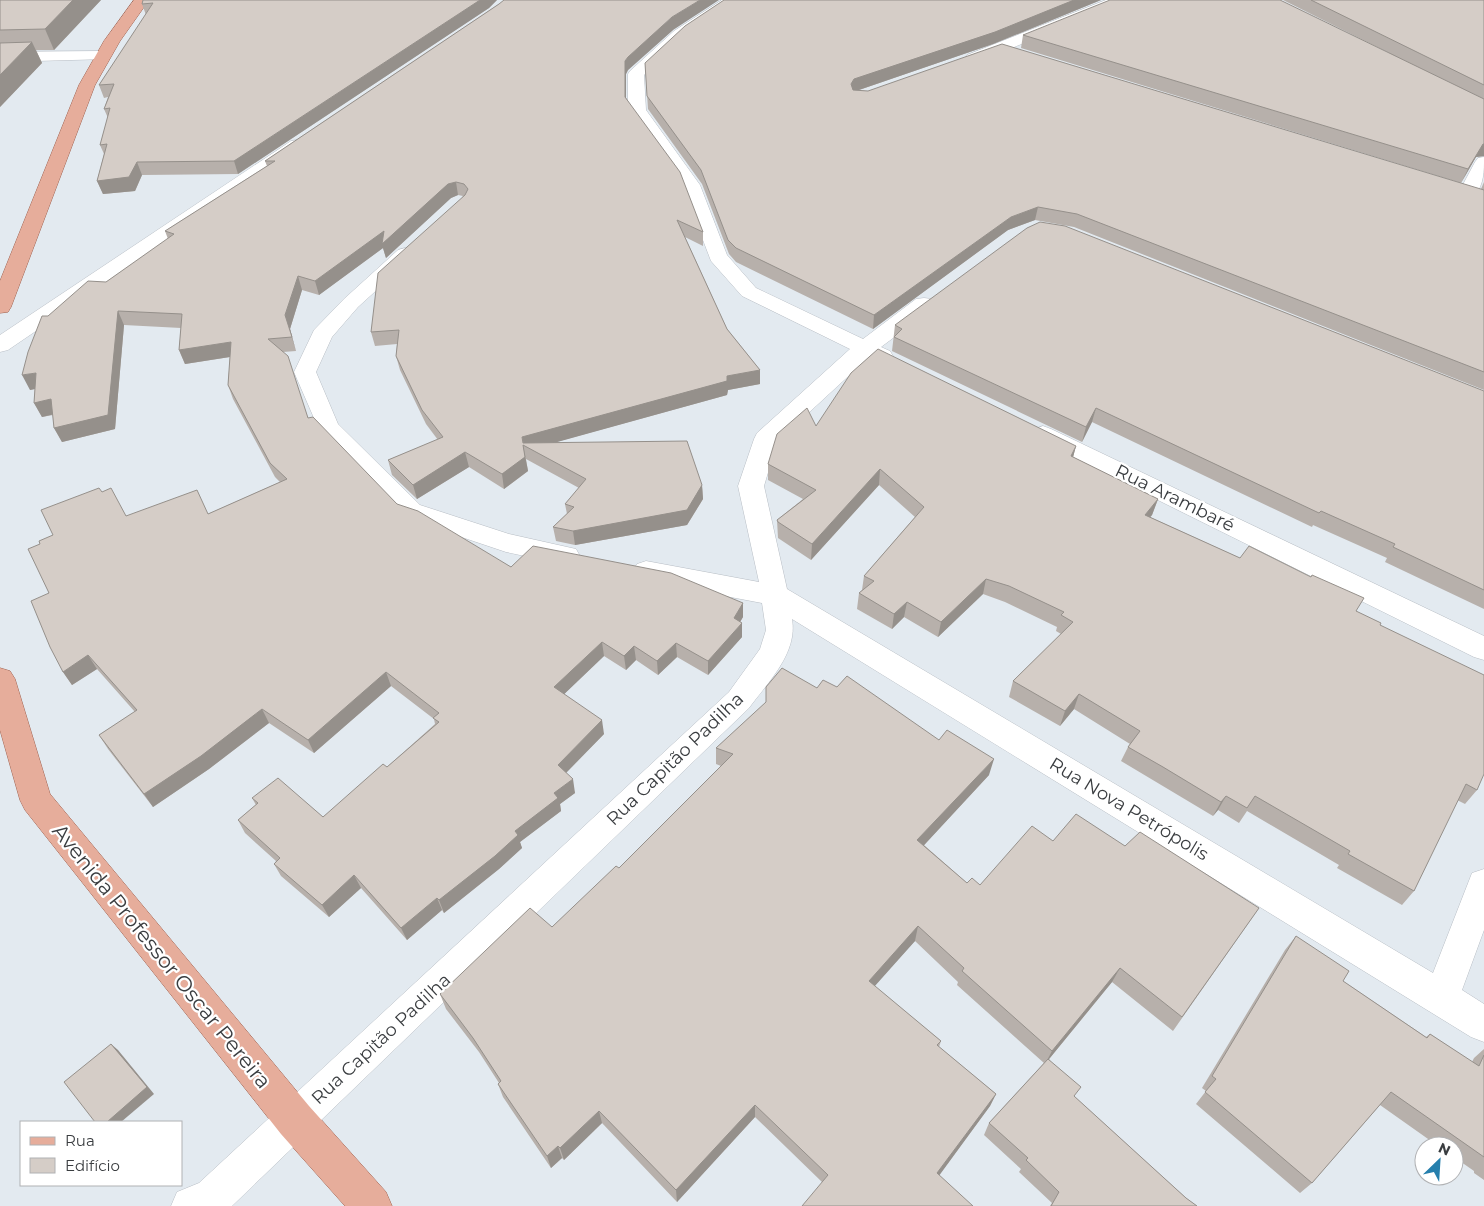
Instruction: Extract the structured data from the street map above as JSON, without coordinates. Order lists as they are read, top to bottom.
{
  "streets": {
    "main road": ["Avenida Professor Oscar Pereira"],
    "street": ["Rua Arambaré", "Rua Capitão Padilha", "Rua Nova Petrópolis"]
  },
  "crossings": [
    ["Rua Capitão Padilha", "Rua Nova Petrópolis"],
    ["Rua Capitão Padilha", "Avenida Professor Oscar Pereira"]
  ],
  "legend": ["Rua", "Edifício"],
  "north": "top right"
}
